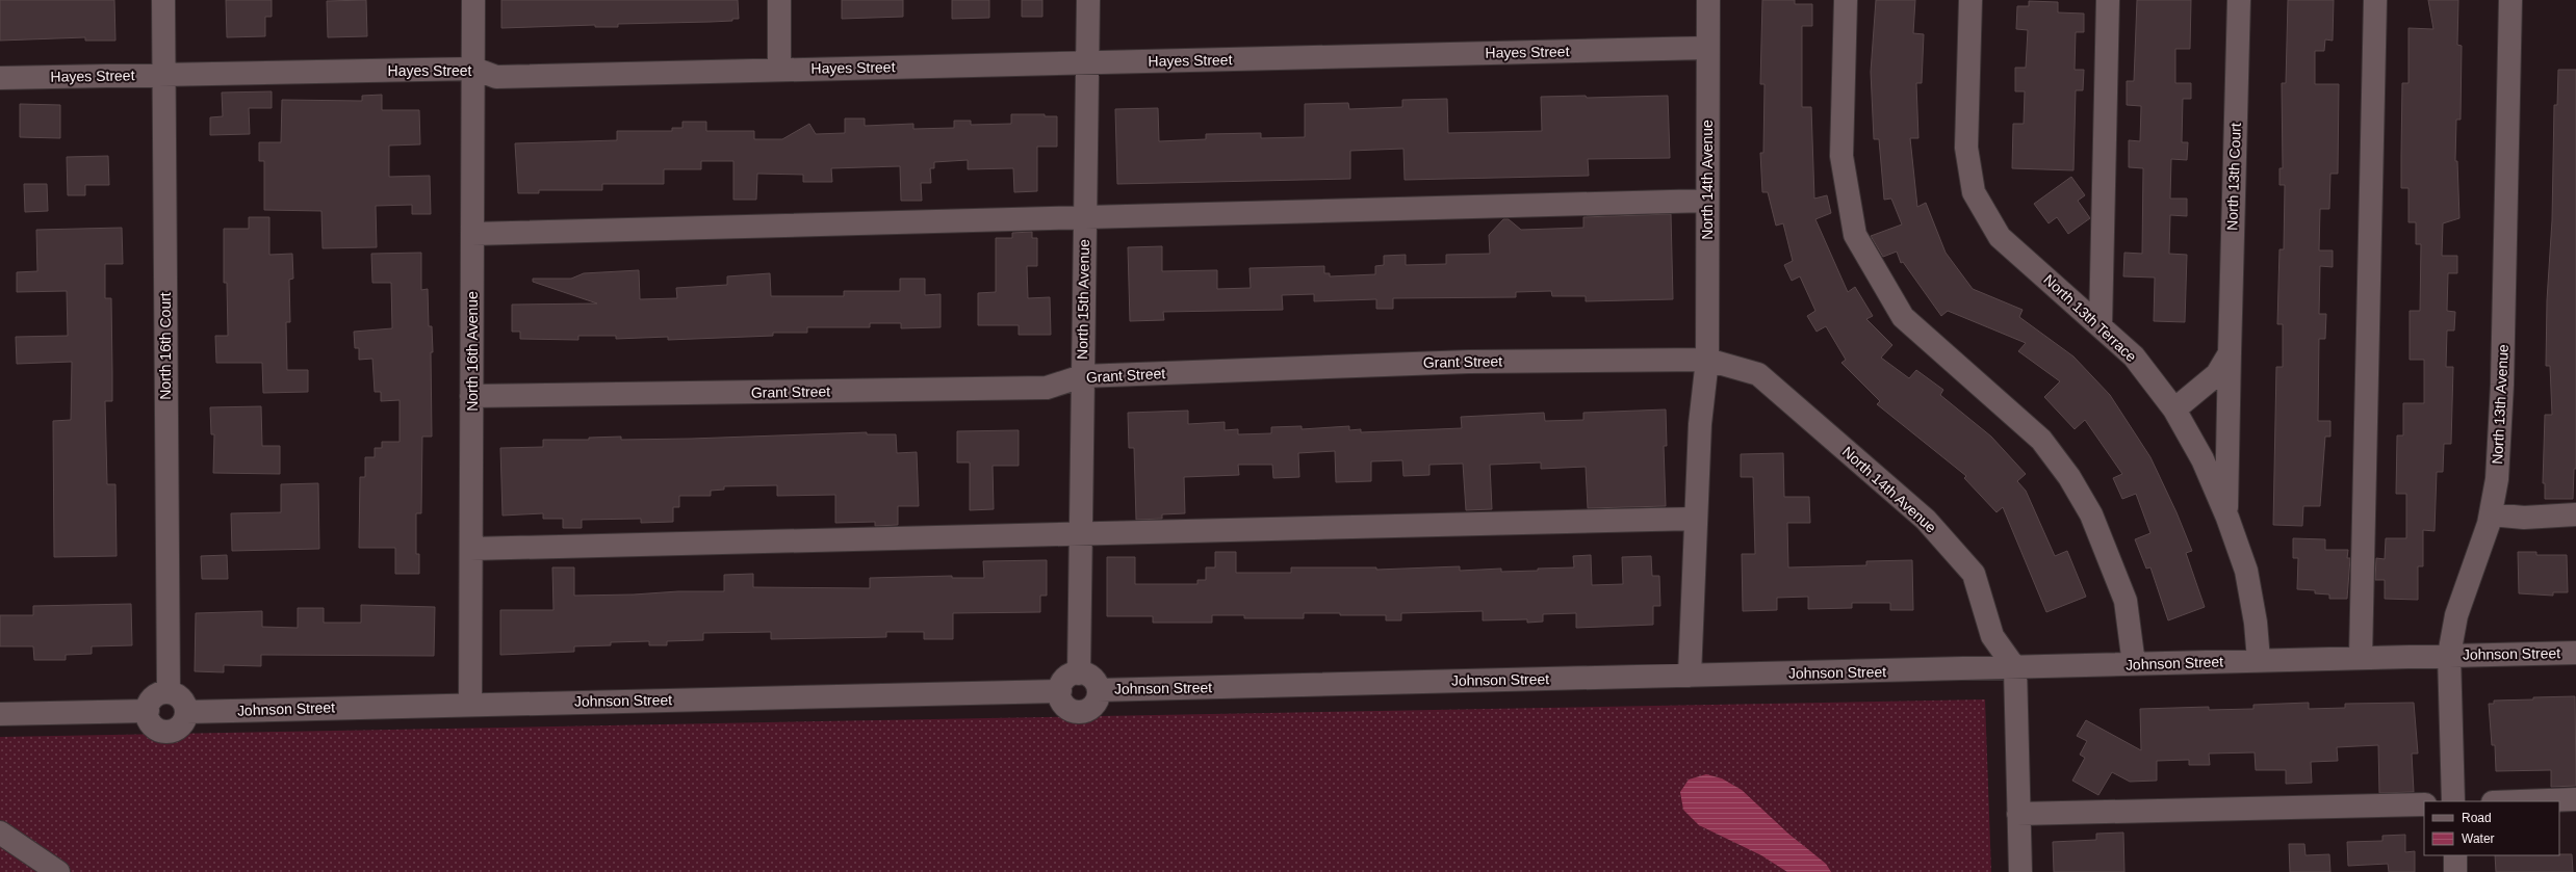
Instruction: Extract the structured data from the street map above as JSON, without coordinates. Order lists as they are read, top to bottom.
{
  "streets": {
    "street": [
      "Hayes Street",
      "North 13th Court",
      "North 14th Avenue",
      "North 15th Avenue",
      "North 13th Terrace",
      "North 16th Court",
      "North 16th Avenue",
      "Grant Street",
      "North 13th Avenue",
      "Johnson Street"
    ]
  },
  "crossings": [
    ["Hayes Street", "North 14th Avenue"],
    ["Hayes Street", "North 15th Avenue"],
    ["Hayes Street", "North 16th Court"],
    ["Hayes Street", "North 16th Avenue"],
    ["North 13th Court", "North 13th Terrace"],
    ["North 14th Avenue", "Grant Street"],
    ["North 14th Avenue", "Johnson Street"],
    ["North 15th Avenue", "Grant Street"],
    ["North 15th Avenue", "Johnson Street"],
    ["North 13th Terrace", "Johnson Street"],
    ["North 16th Court", "Johnson Street"],
    ["North 16th Avenue", "Grant Street"],
    ["North 16th Avenue", "Johnson Street"],
    ["North 13th Avenue", "Johnson Street"]
  ],
  "legend": ["Road", "Water"]
}
